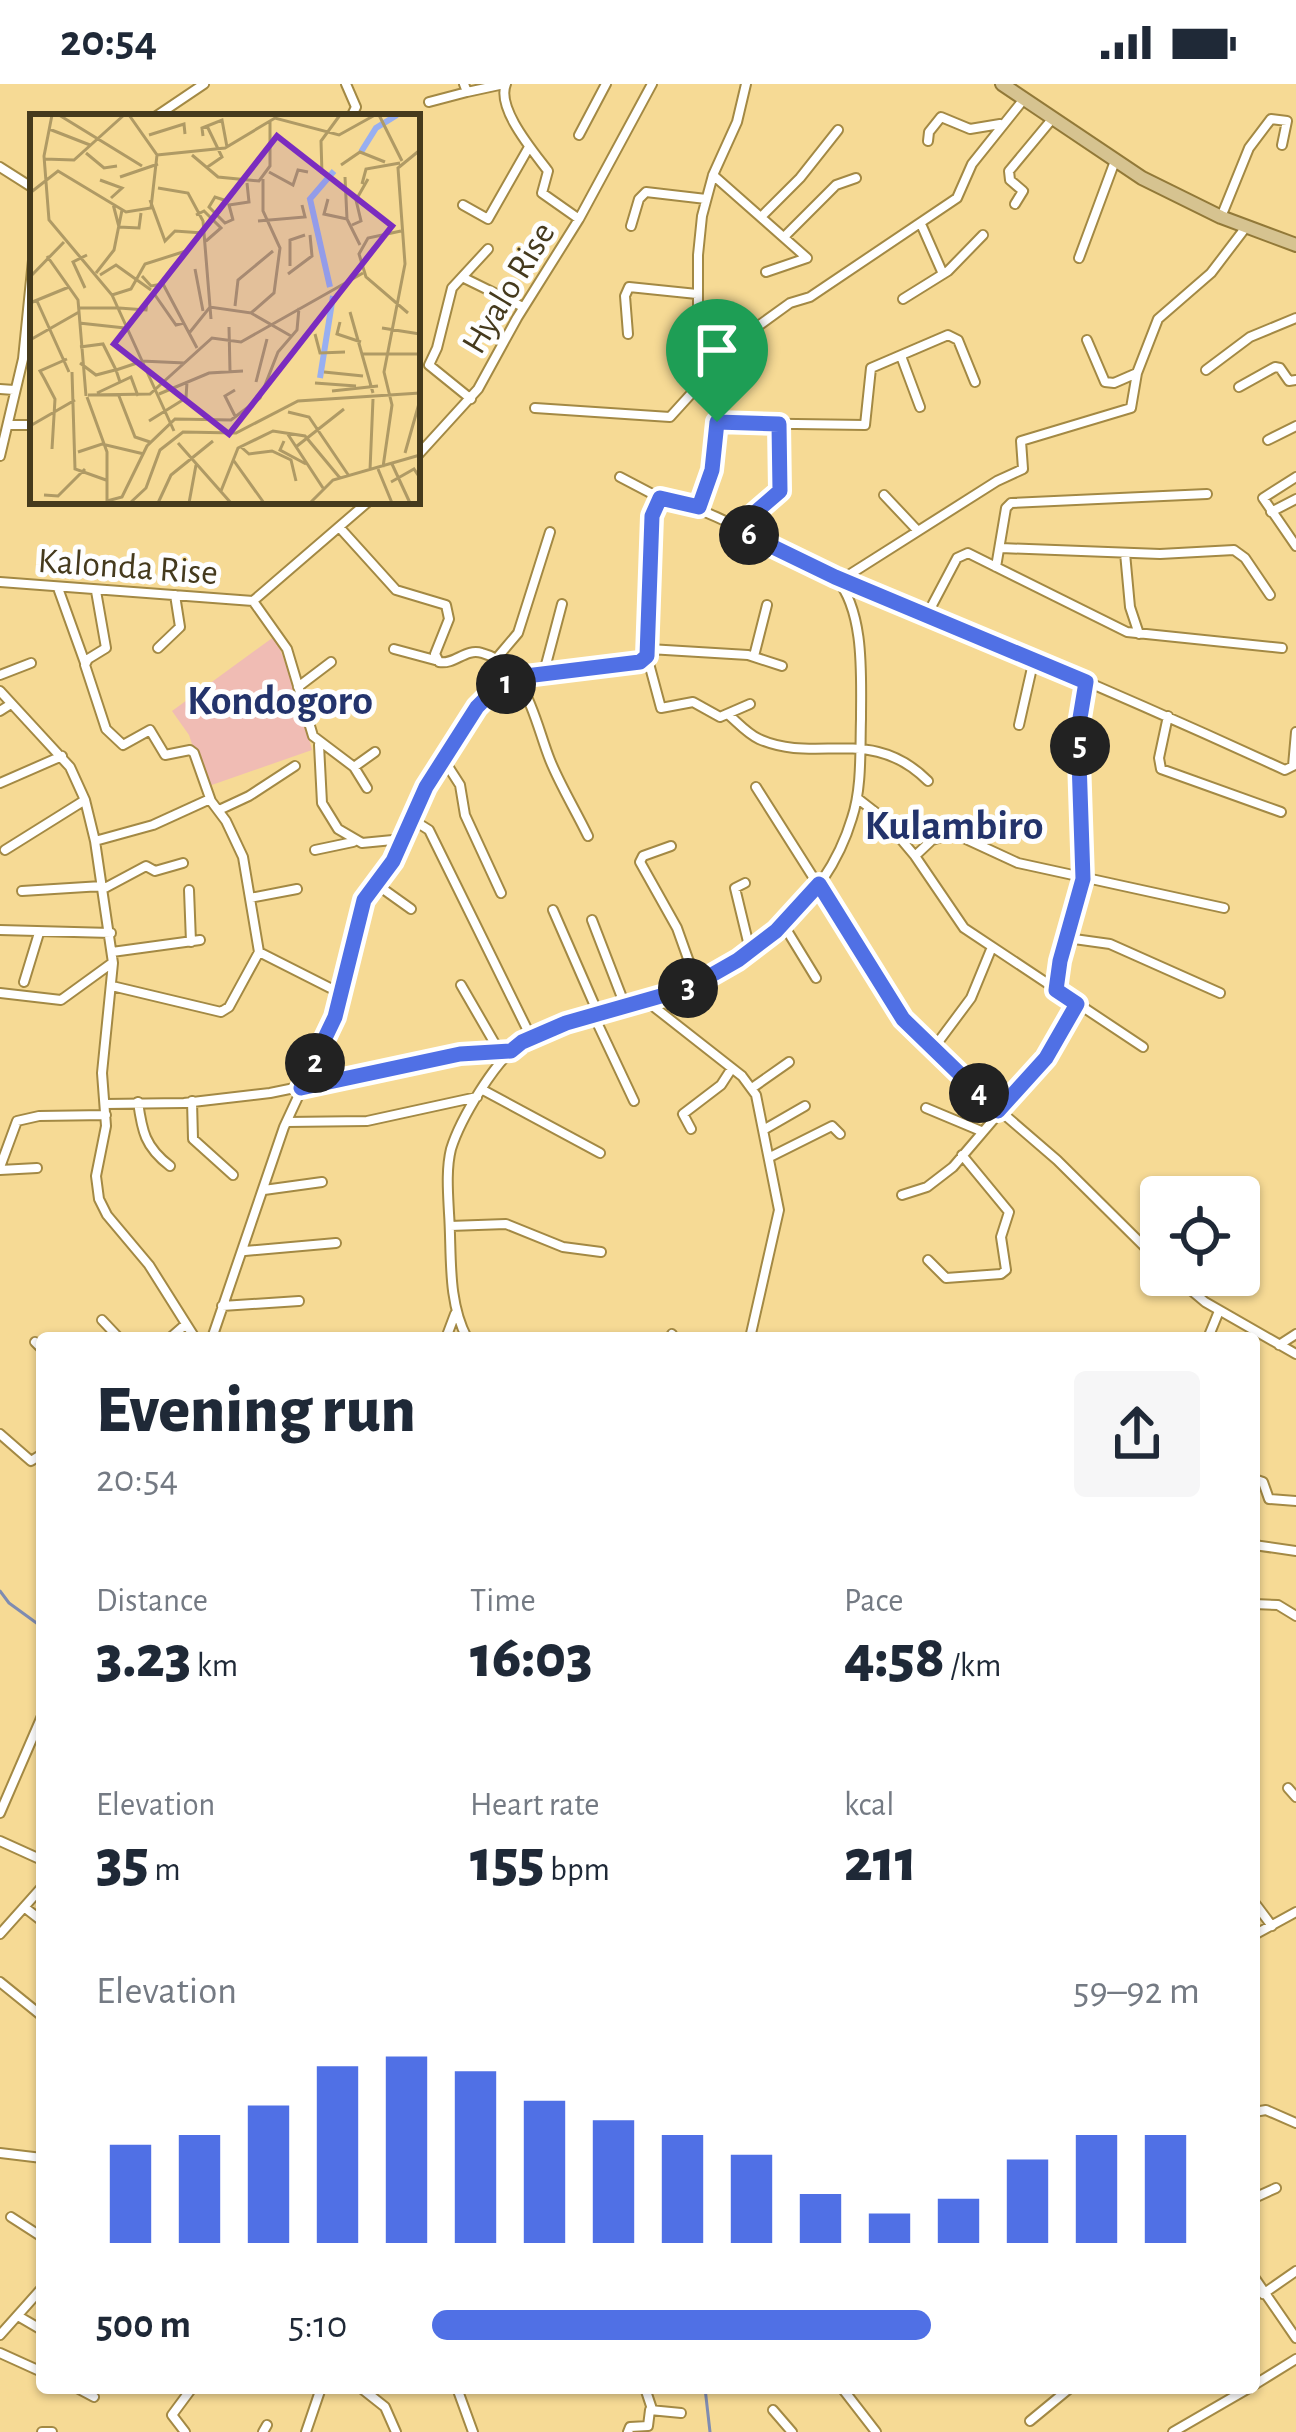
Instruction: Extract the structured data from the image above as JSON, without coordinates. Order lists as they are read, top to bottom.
{
  "streets": {
    "street": ["Hyalo Rise", "Kalonda Rise"]
  },
  "districts": ["Kondogoro", "Kulambiro"],
  "page": {
    "status": "20:54",
    "pins": [
      "6",
      "1",
      "5",
      "3",
      "2",
      "4"
    ],
    "heading": ["Evening run", "20:54"],
    "stats": [
      ["Distance", "3.23 km"],
      ["Time", "16:03"],
      ["Pace", "4:58 /km"],
      ["Elevation", "35 m"],
      ["Heart rate", "155 bpm"],
      ["kcal", "211"]
    ],
    "chart": ["Elevation", "59–92 m"],
    "list": [
      {
        "name": "500 m",
        "note": "5:10"
      }
    ]
  }
}
